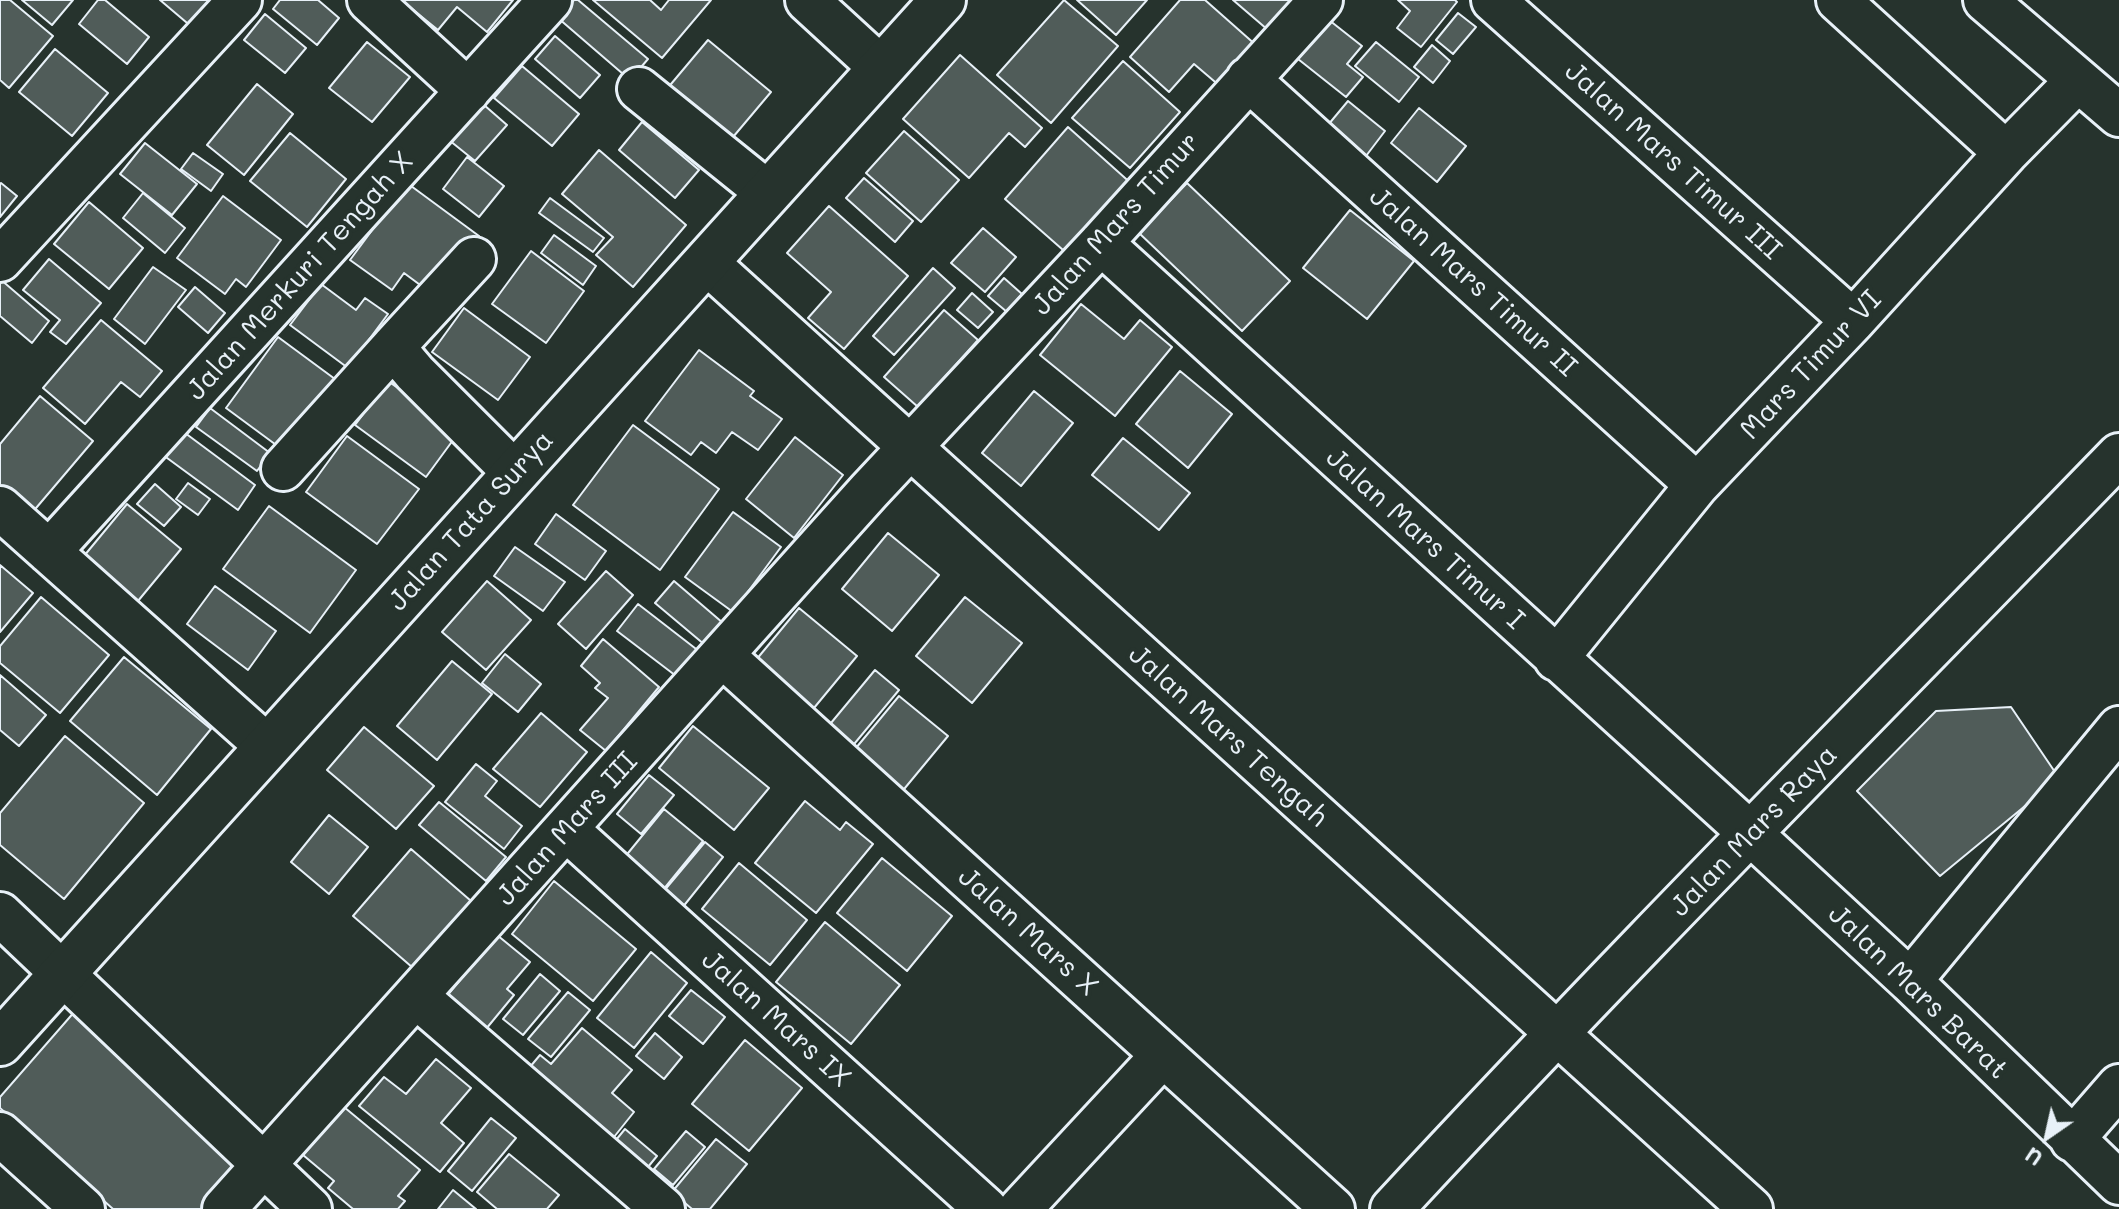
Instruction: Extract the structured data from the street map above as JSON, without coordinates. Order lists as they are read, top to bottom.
{
  "streets": {
    "street": [
      "Jalan Mars Timur III",
      "Jalan Mars Timur",
      "Jalan Merkuri Tengah X",
      "Jalan Mars Timur II",
      "Mars Timur VI",
      "Jalan Tata Surya",
      "Jalan Mars Timur I",
      "Jalan Mars Tengah",
      "Jalan Mars III",
      "Jalan Mars Raya",
      "Jalan Mars X",
      "Jalan Mars Barat",
      "Jalan Mars IX"
    ]
  },
  "crossings": [
    ["Jalan Mars Timur III", "Mars Timur VI"],
    ["Jalan Mars Timur", "Jalan Mars Timur II"],
    ["Jalan Mars Timur", "Jalan Mars Timur I"],
    ["Jalan Mars Timur", "Jalan Mars Tengah"],
    ["Jalan Mars Timur", "Jalan Mars III"],
    ["Jalan Mars Timur II", "Mars Timur VI"],
    ["Mars Timur VI", "Jalan Mars Timur I"],
    ["Jalan Tata Surya", "Jalan Mars Tengah"],
    ["Jalan Mars Timur I", "Jalan Mars Raya"],
    ["Jalan Mars Timur I", "Jalan Mars Barat"],
    ["Jalan Mars Tengah", "Jalan Mars III"],
    ["Jalan Mars Tengah", "Jalan Mars Raya"],
    ["Jalan Mars III", "Jalan Mars X"],
    ["Jalan Mars III", "Jalan Mars IX"],
    ["Jalan Mars Raya", "Jalan Mars Barat"]
  ],
  "north": "bottom left"
}
